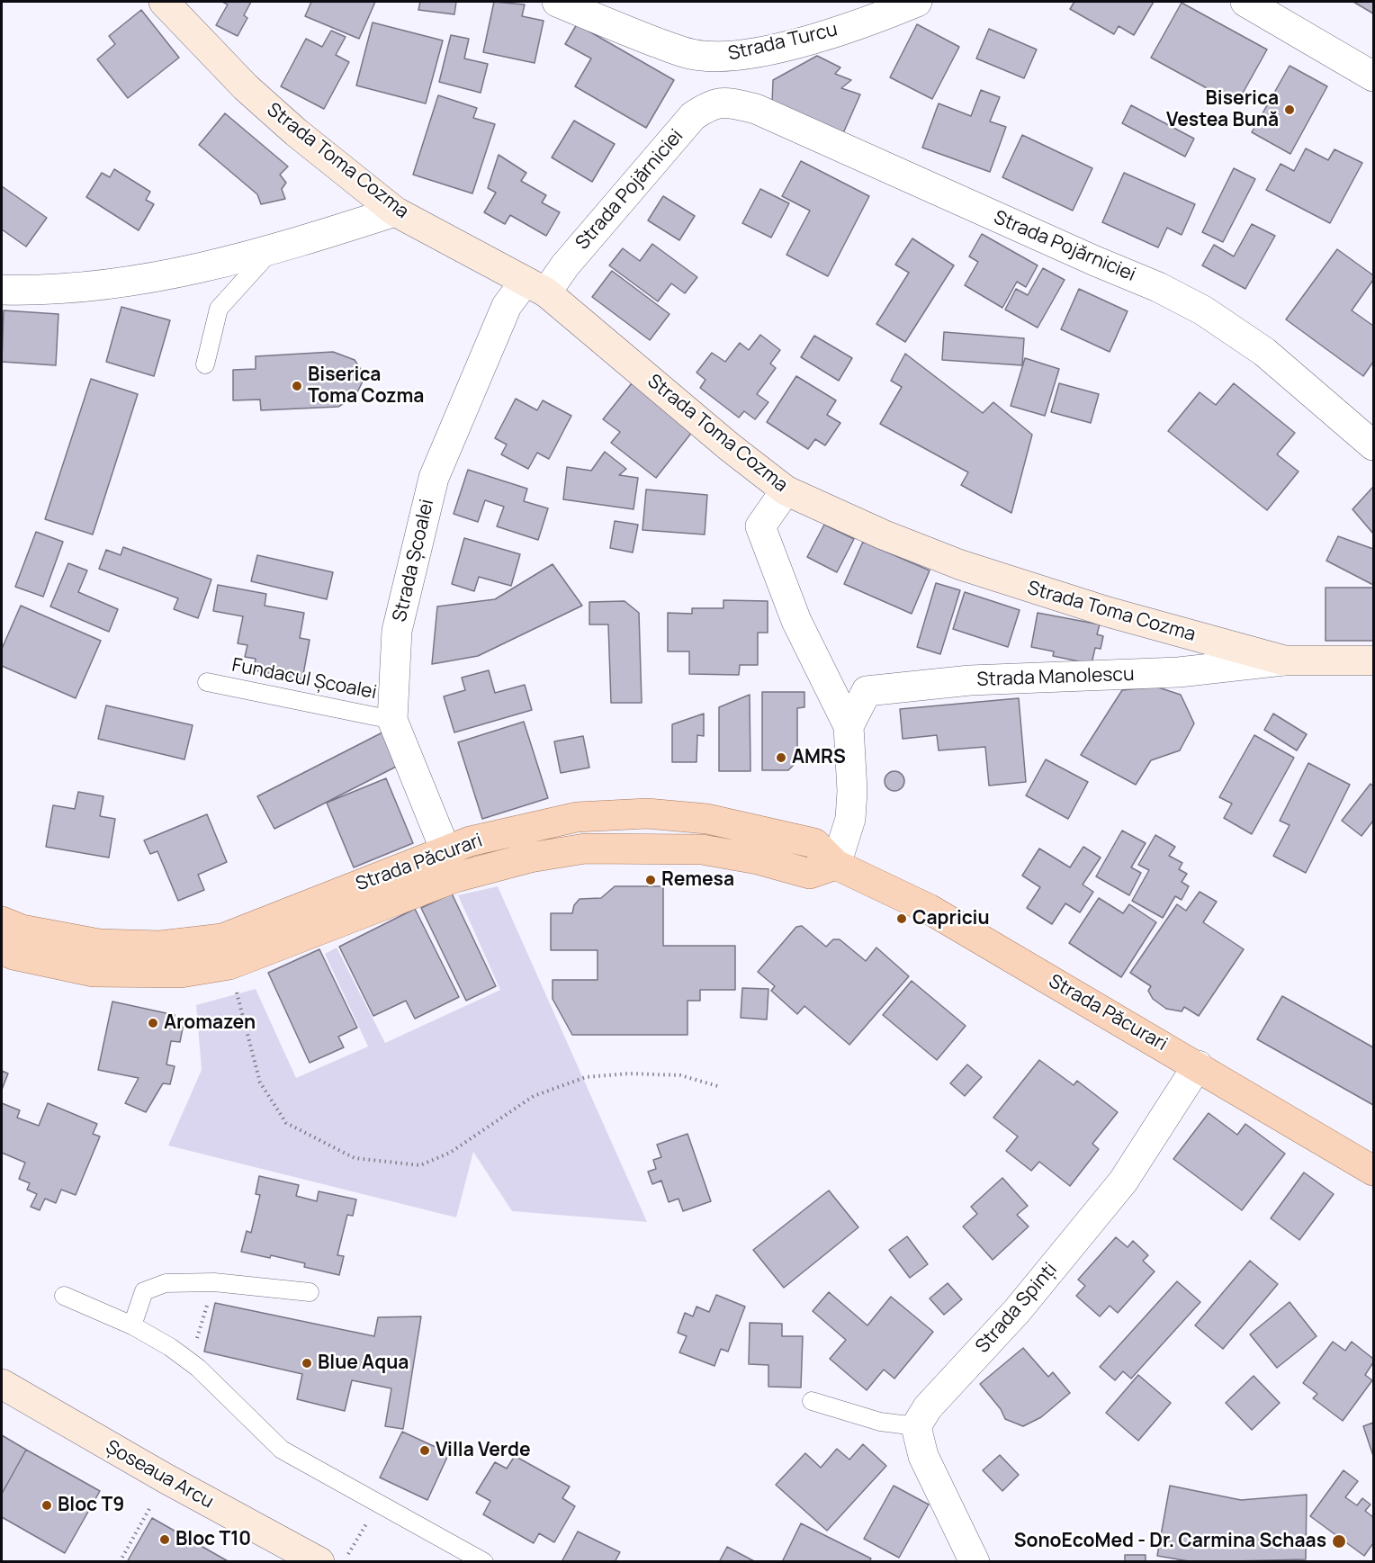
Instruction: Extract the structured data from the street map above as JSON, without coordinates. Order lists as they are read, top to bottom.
{
  "streets": {
    "main road": ["Strada Păcurari"],
    "street": [
      "Strada Turcu",
      "Strada Toma Cozma",
      "Strada Pojărniciei",
      "Strada Școalei",
      "Strada Manolescu",
      "Strada Spinți",
      "Șoseaua Arcu"
    ],
    "lane": ["Fundacul Școalei"]
  },
  "crossings": [
    ["Strada Toma Cozma", "Strada Pojărniciei"],
    ["Strada Toma Cozma", "Strada Școalei"],
    ["Strada Toma Cozma", "Strada Manolescu"],
    ["Strada Pojărniciei", "Strada Școalei"],
    ["Strada Școalei", "Fundacul Școalei"],
    ["Strada Școalei", "Strada Păcurari"],
    ["Strada Manolescu", "Strada Păcurari"],
    ["Strada Păcurari", "Strada Spinți"]
  ],
  "places": [
    "Biserica Vestea Bună",
    "Biserica Toma Cozma",
    "AMRS",
    "Remesa",
    "Capriciu",
    "Aromazen",
    "Blue Aqua",
    "Villa Verde",
    "Bloc T9",
    "Bloc T10",
    "SonoEcoMed - Dr. Carmina Schaas"
  ]
}
